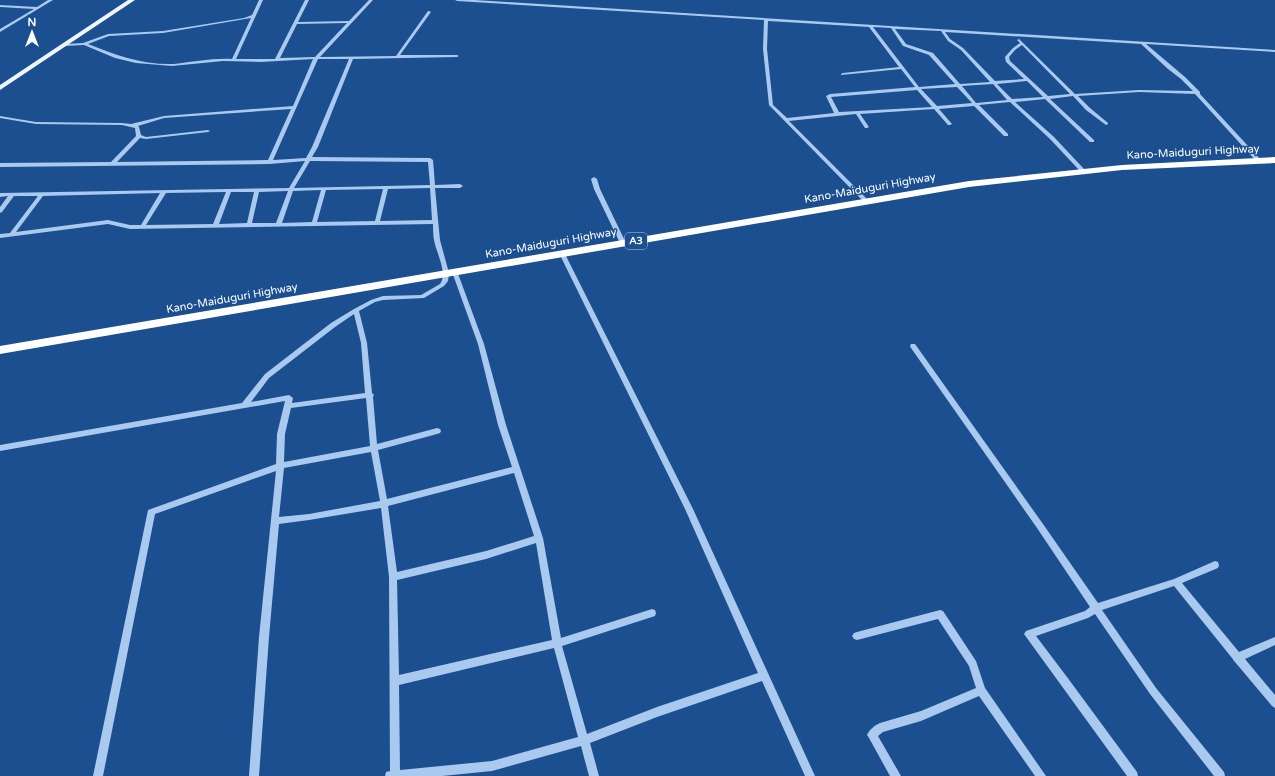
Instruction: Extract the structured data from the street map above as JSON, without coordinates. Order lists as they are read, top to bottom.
{
  "streets": {
    "highway": ["Kano-Maiduguri Highway", "A3"]
  },
  "north": "top"
}
